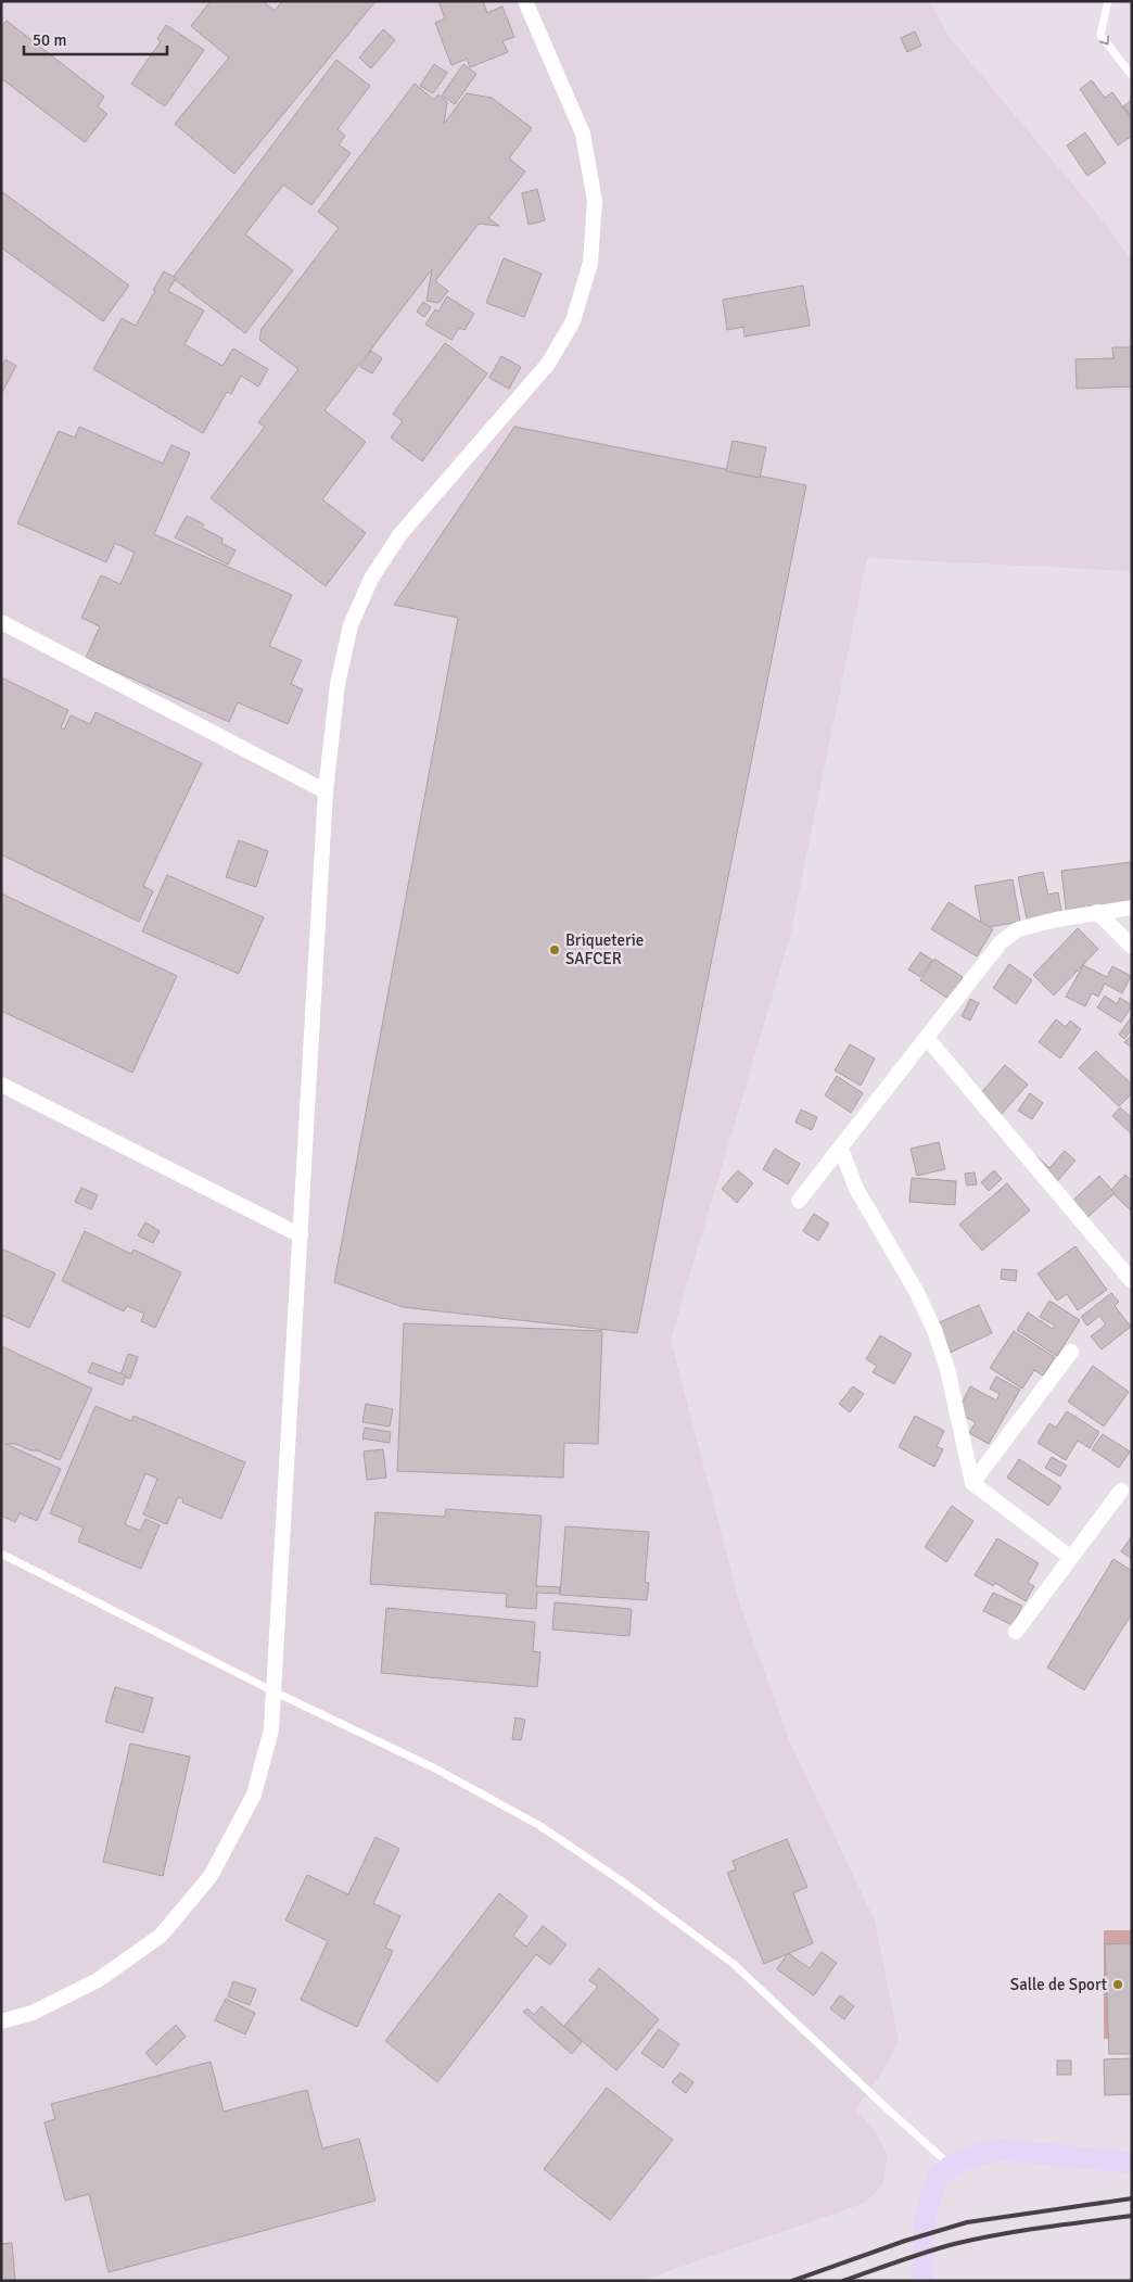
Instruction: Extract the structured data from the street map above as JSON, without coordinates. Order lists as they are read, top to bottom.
{
  "places": ["Briqueterie SAFCER", "Salle de Sport"],
  "scale_bar": "50 m"
}
